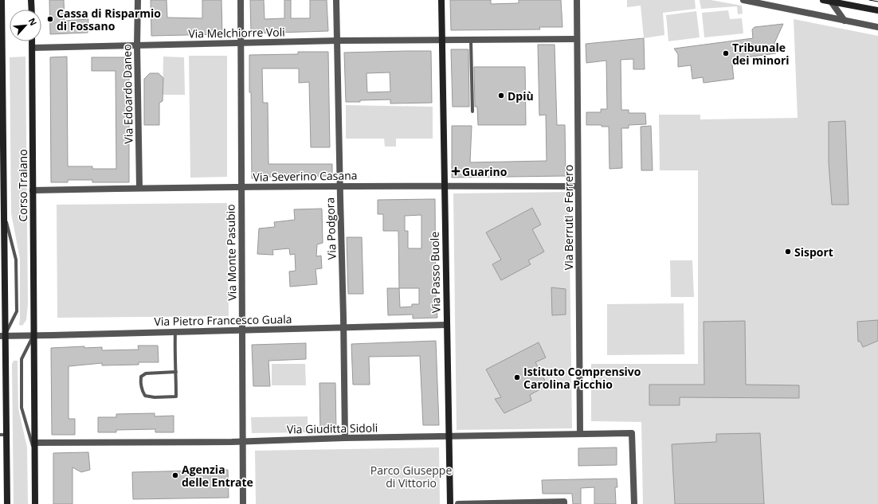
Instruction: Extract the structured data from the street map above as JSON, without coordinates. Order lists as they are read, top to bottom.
{
  "streets": {
    "main road": ["Corso Traiano", "Via Passo Buole"],
    "street": [
      "Via Melchiorre Voli",
      "Via Edoardo Daneo",
      "Via Severino Casana",
      "Via Berruti e Ferrero",
      "Via Podgora",
      "Via Monte Pasubio",
      "Via Pietro Francesco Guala",
      "Via Giuditta Sidoli"
    ]
  },
  "crossings": [
    ["Via Melchiorre Voli", "Via Edoardo Daneo"],
    ["Via Melchiorre Voli", "Corso Traiano"],
    ["Via Melchiorre Voli", "Via Podgora"],
    ["Via Melchiorre Voli", "Via Monte Pasubio"],
    ["Via Melchiorre Voli", "Via Passo Buole"],
    ["Via Edoardo Daneo", "Via Severino Casana"],
    ["Via Severino Casana", "Corso Traiano"],
    ["Via Severino Casana", "Via Berruti e Ferrero"],
    ["Via Severino Casana", "Via Podgora"],
    ["Via Severino Casana", "Via Monte Pasubio"],
    ["Via Severino Casana", "Via Passo Buole"],
    ["Corso Traiano", "Via Pietro Francesco Guala"],
    ["Corso Traiano", "Via Giuditta Sidoli"],
    ["Via Berruti e Ferrero", "Via Giuditta Sidoli"],
    ["Via Podgora", "Via Pietro Francesco Guala"],
    ["Via Podgora", "Via Giuditta Sidoli"],
    ["Via Monte Pasubio", "Via Pietro Francesco Guala"],
    ["Via Monte Pasubio", "Via Giuditta Sidoli"],
    ["Via Passo Buole", "Via Pietro Francesco Guala"],
    ["Via Passo Buole", "Via Giuditta Sidoli"]
  ],
  "parks": ["Parco Giuseppe di Vittorio"],
  "places": {
    "other": [
      "Cassa di Risparmio di Fossano",
      "Tribunale dei minori",
      "Dpiù",
      "Sisport",
      "Istituto Comprensivo Carolina Picchio",
      "Agenzia delle Entrate"
    ],
    "health": ["Guarino"]
  },
  "north": "top right"
}
